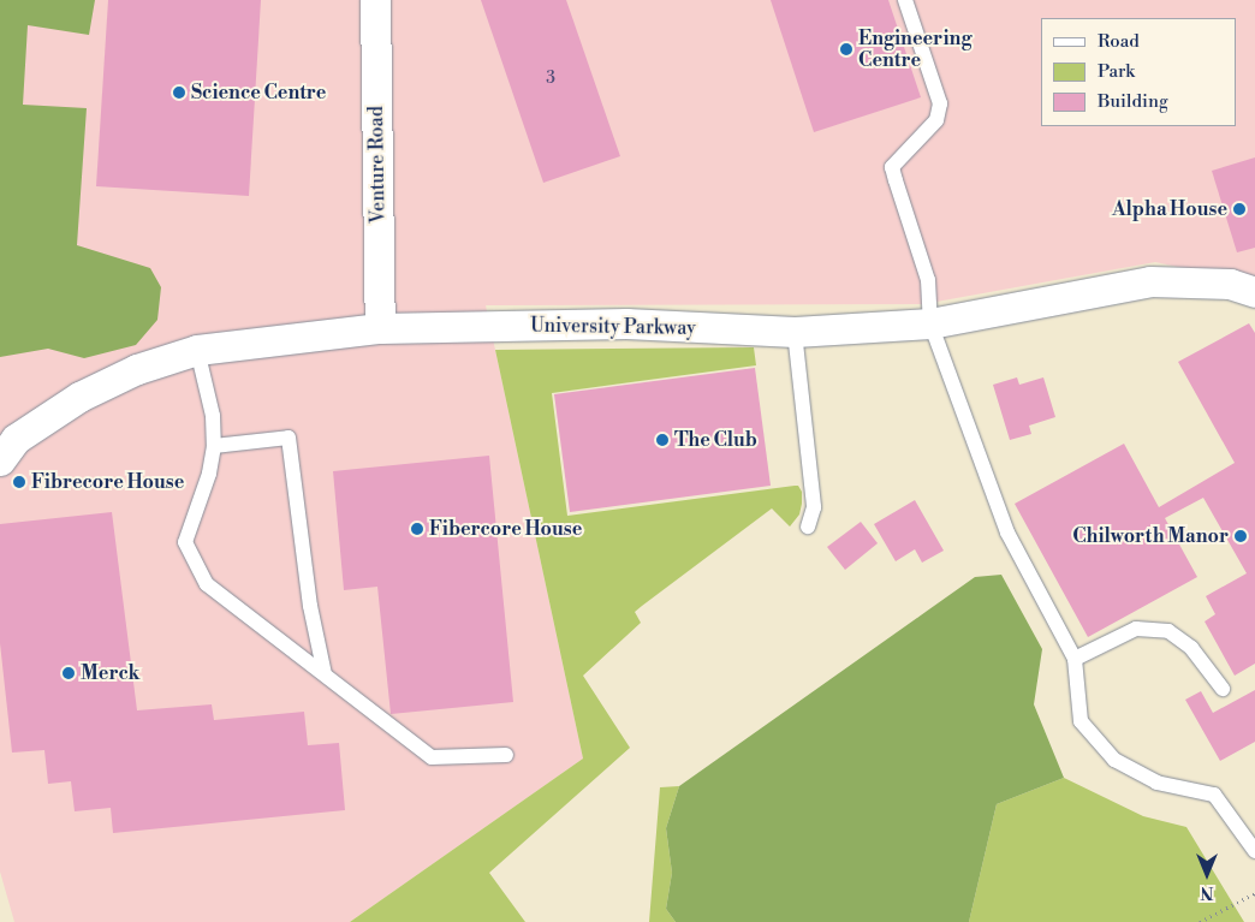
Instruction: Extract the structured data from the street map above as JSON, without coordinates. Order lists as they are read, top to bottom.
{
  "streets": {
    "street": ["Venture Road", "University Parkway"]
  },
  "crossings": [
    ["Venture Road", "University Parkway"]
  ],
  "places": [
    "Engineering Centre",
    "Science Centre",
    "Alpha House",
    "The Club",
    "Fibrecore House",
    "Fibercore House",
    "Chilworth Manor",
    "Merck"
  ],
  "house_numbers": ["3"],
  "legend": ["Road", "Park", "Building"],
  "north": "bottom"
}
